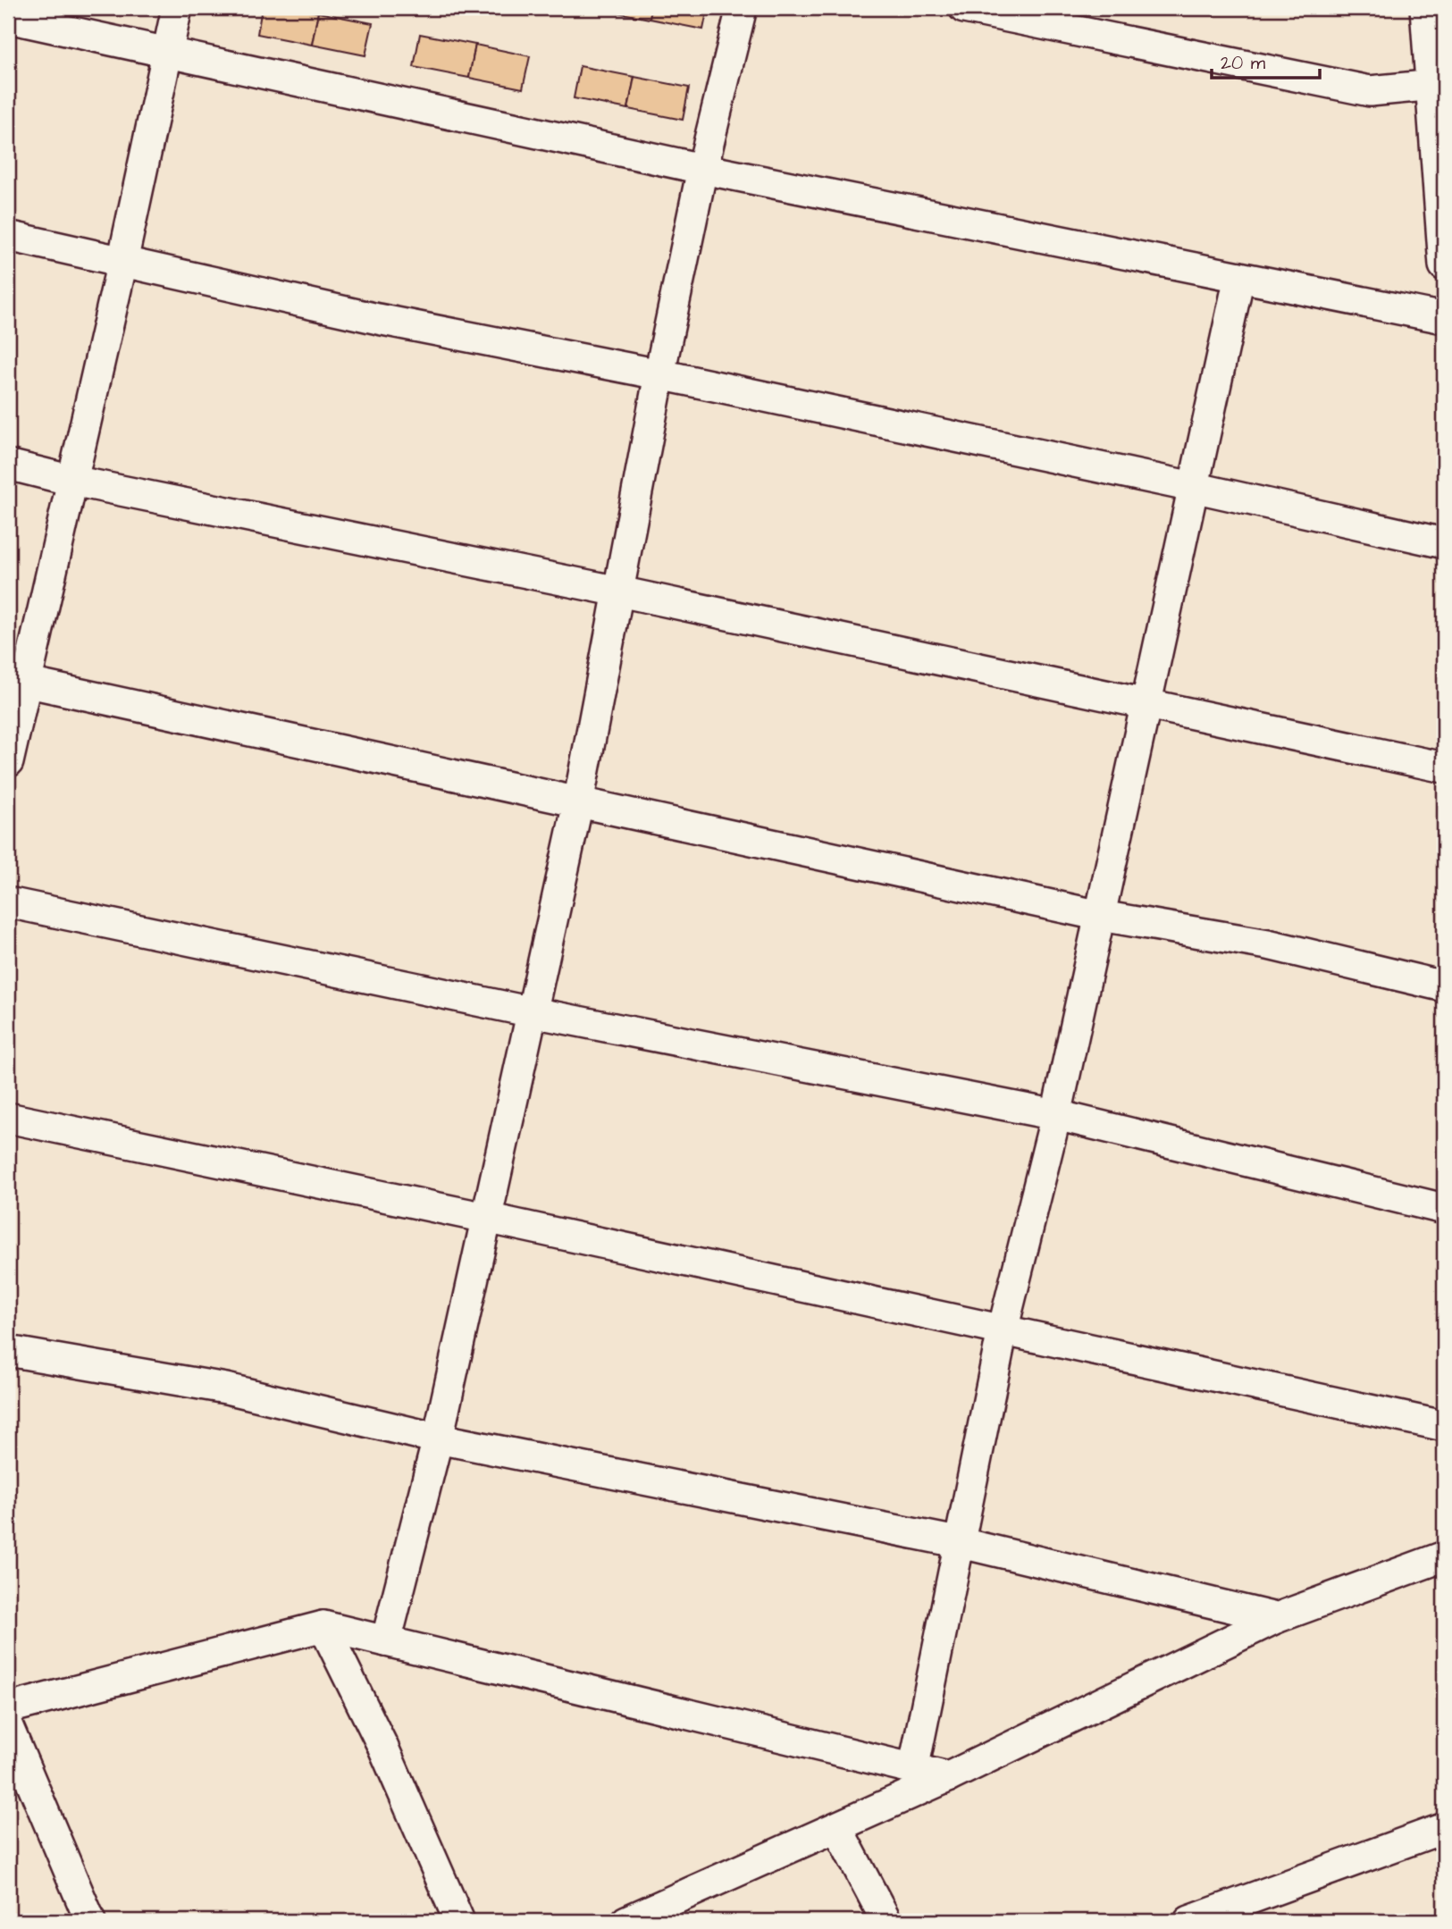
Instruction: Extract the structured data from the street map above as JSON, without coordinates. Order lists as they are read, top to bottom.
{
  "scale_bar": "20 m"
}
